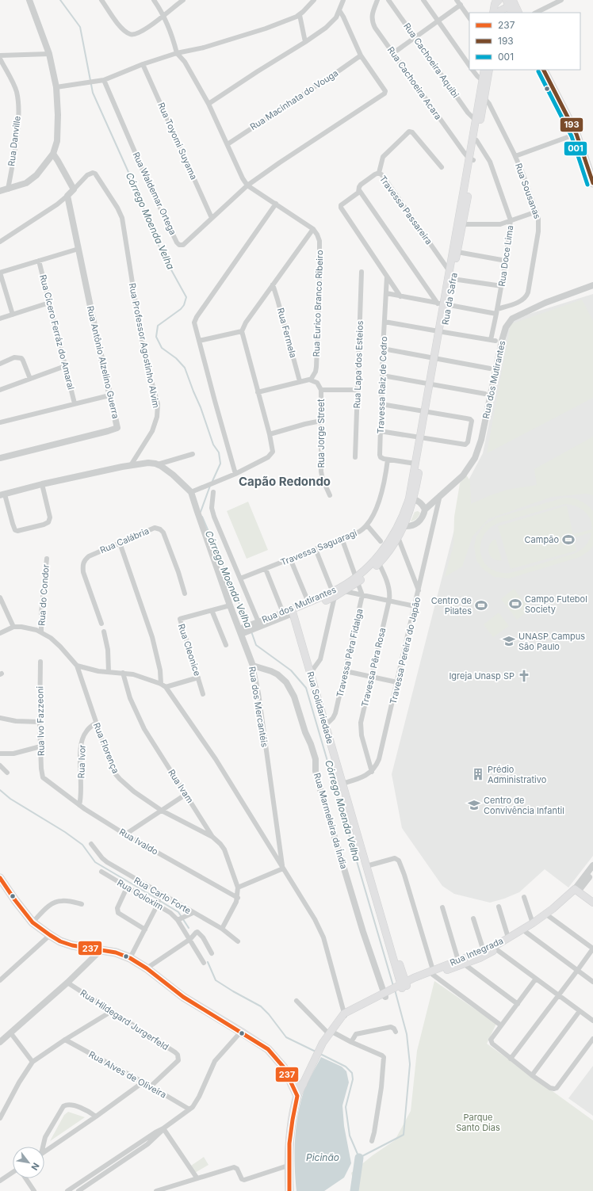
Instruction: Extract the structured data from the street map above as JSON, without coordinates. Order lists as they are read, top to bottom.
{
  "streets": {
    "main road": [
      "Rua da Safra",
      "Rua dos Mutirantes",
      "Rua Solidariedade",
      "Rua Integrada"
    ],
    "street": [
      "Rua Cachoeira Aquibi",
      "Rua Cachoeira Acara",
      "Rua Macinhata do Vouga",
      "Rua Danville",
      "Rua Toyomi Suyama",
      "Rua Sousanas",
      "Rua Waldemar Ortega",
      "Travessa Passareira",
      "Rua Doce Lima",
      "Rua Eurico Branco Ribeiro",
      "Rua Cícero Ferráz do Amaral",
      "Rua Fermela",
      "Rua Professor Agostinho Alvim",
      "Rua Antônio Alzelino Guerra",
      "Rua Lapa dos Esteios",
      "Travessa Raiz de Cedro",
      "Rua Jorge Street",
      "Rua Calábria",
      "Travessa Saguaragi",
      "Rua do Condor",
      "Rua Cleonice",
      "Travessa Pereira do Japão",
      "Travessa Pêra Fidalga",
      "Travessa Pêra Rosa",
      "Rua dos Mercantéis",
      "Rua Ivo Fazzeoni",
      "Rua Florença",
      "Rua Ivor",
      "Rua Ivam",
      "Rua Marmeleira da Índia",
      "Rua Ivaldo",
      "Rua Goioxim",
      "Rua Carlo Forte",
      "Rua Hildegard Jurgerfeld",
      "Rua Alves de Oliveira"
    ]
  },
  "crossings": [
    ["Rua Cachoeira Aquibi", "Rua da Safra"],
    ["Rua Cachoeira Acara", "Rua da Safra"],
    ["Rua Macinhata do Vouga", "Rua Waldemar Ortega"],
    ["Rua Toyomi Suyama", "Rua Waldemar Ortega"],
    ["Rua Sousanas", "Rua Doce Lima"],
    ["Rua Sousanas", "Rua da Safra"],
    ["Travessa Passareira", "Rua da Safra"],
    ["Travessa Passareira", "Travessa Raiz de Cedro"],
    ["Rua Doce Lima", "Rua da Safra"],
    ["Rua Doce Lima", "Travessa Raiz de Cedro"],
    ["Rua da Safra", "Rua dos Mutirantes"],
    ["Rua Professor Agostinho Alvim", "Rua Antônio Alzelino Guerra"],
    ["Rua dos Mutirantes", "Travessa Pereira do Japão"],
    ["Rua dos Mutirantes", "Travessa Pêra Rosa"],
    ["Rua dos Mutirantes", "Rua dos Mercantéis"],
    ["Rua dos Mutirantes", "Rua Solidariedade"],
    ["Travessa Raiz de Cedro", "Travessa Saguaragi"],
    ["Rua Cleonice", "Rua dos Mercantéis"],
    ["Travessa Pereira do Japão", "Travessa Pêra Rosa"],
    ["Travessa Pêra Fidalga", "Rua Solidariedade"],
    ["Rua dos Mercantéis", "Rua Marmeleira da Índia"],
    ["Rua Solidariedade", "Rua Integrada"],
    ["Rua Ivo Fazzeoni", "Rua Ivaldo"],
    ["Rua Florença", "Rua Ivor"],
    ["Rua Florença", "Rua Ivam"],
    ["Rua Ivor", "Rua Ivaldo"],
    ["Rua Ivam", "Rua Ivaldo"],
    ["Rua Marmeleira da Índia", "Rua Integrada"],
    ["Rua Hildegard Jurgerfeld", "Rua Alves de Oliveira"]
  ],
  "districts": ["Capão Redondo"],
  "water": ["Córrego Moenda Velha", "Picinão"],
  "parks": ["Parque Santo Dias"],
  "places": {
    "sports": ["Campão", "Campo Futebol Society", "Centro de Pilates"],
    "school or university": ["UNASP Campus São Paulo", "Centro de Convivência Infantil"],
    "church": ["Igreja Unasp SP"],
    "building": ["Prédio Administrativo"]
  },
  "lines": ["transit line 193", "transit line 001", "transit line 237"],
  "legend": ["237", "193", "001"],
  "north": "bottom right"
}
